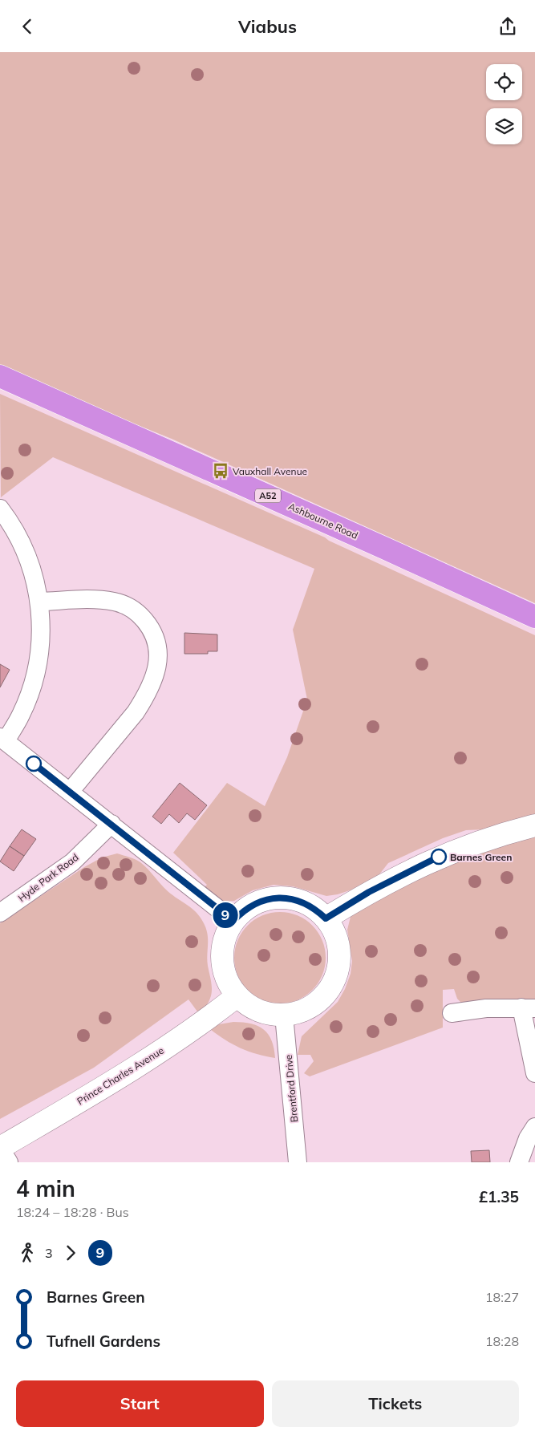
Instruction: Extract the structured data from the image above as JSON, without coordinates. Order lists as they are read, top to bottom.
{
  "streets": {
    "highway": ["A52", "Ashbourne Road"],
    "street": ["Hyde Park Road", "Prince Charles Avenue", "Brentford Drive"]
  },
  "crossings": [
    ["Prince Charles Avenue", "Brentford Drive"]
  ],
  "places": {
    "bus stop": ["Vauxhall Avenue"],
    "other": ["Barnes Green"]
  },
  "lines": ["bus line 9"],
  "page": {
    "header": "Viabus",
    "on_map": "9",
    "heading": ["4 min", "18:24 – 18:28 · Bus", "£1.35"],
    "legs": ["3", "9"],
    "list": [
      {
        "name": "Barnes Green",
        "value": "18:27"
      },
      {
        "name": "Tufnell Gardens",
        "value": "18:28"
      }
    ],
    "buttons": ["Start", "Tickets"]
  }
}
